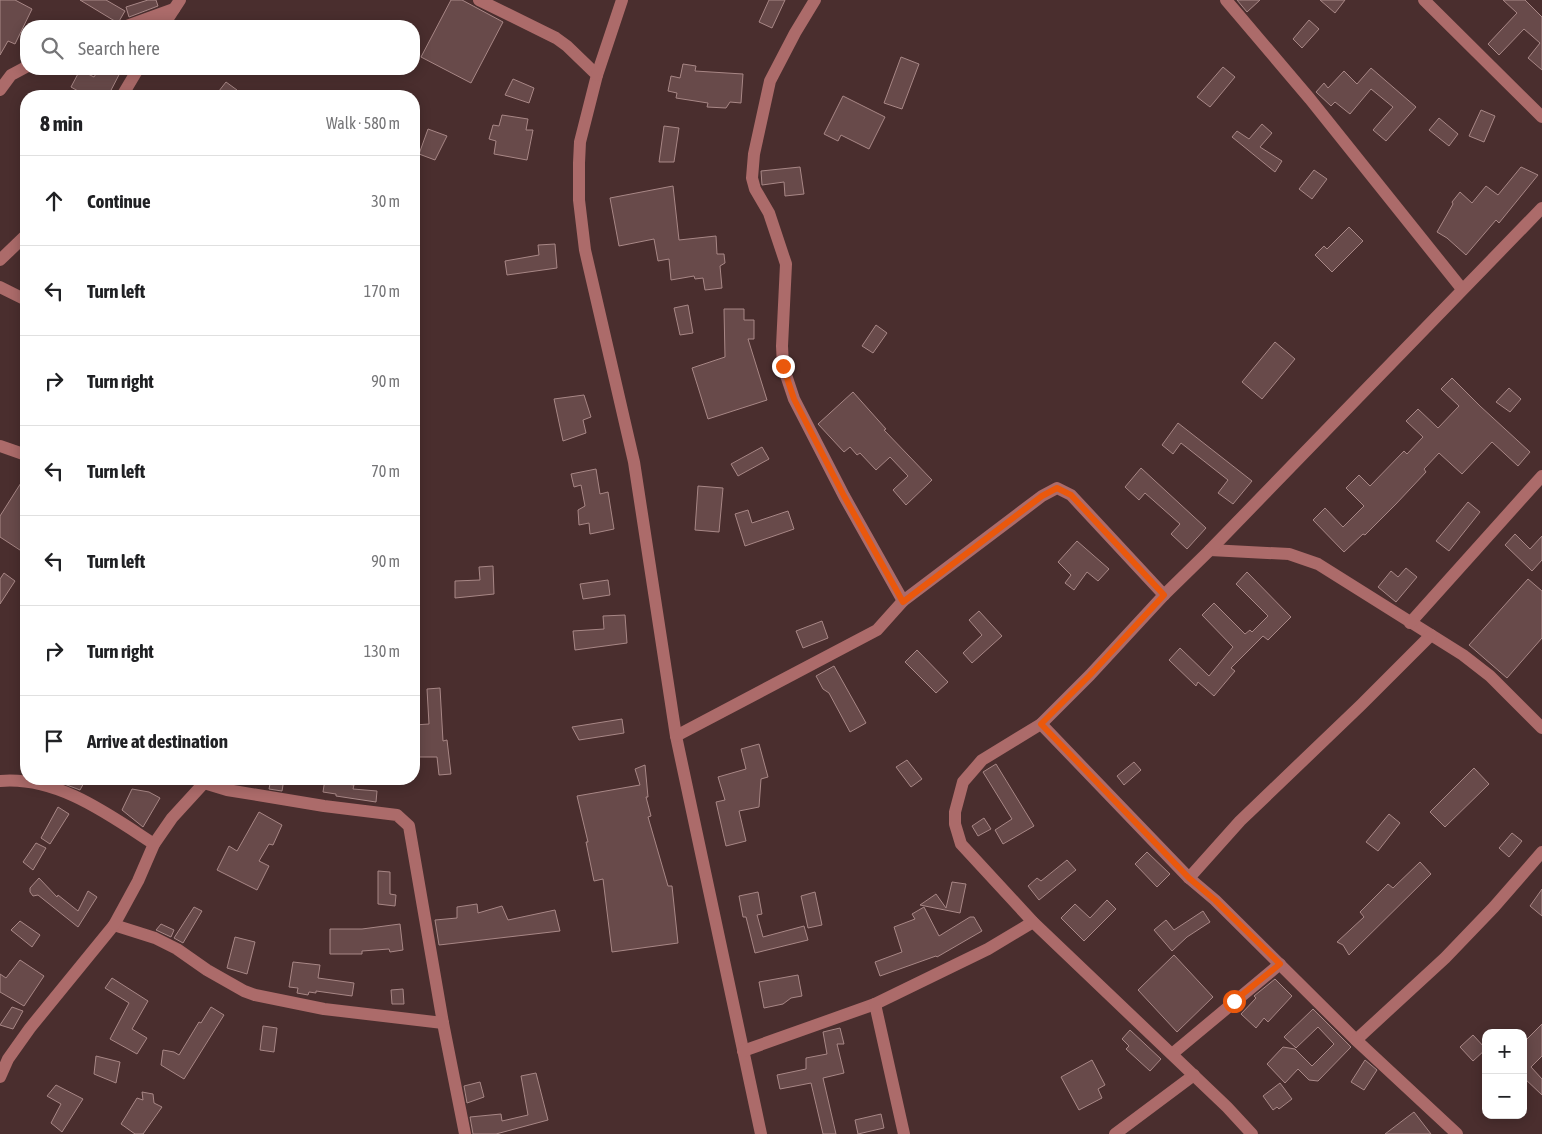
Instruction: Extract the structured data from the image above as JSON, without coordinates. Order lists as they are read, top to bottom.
{
  "page": {
    "search": "Search here",
    "heading": ["8 min", "Walk · 580 m"],
    "list": [
      ["Continue", "30 m"],
      ["Turn left", "170 m"],
      ["Turn right", "90 m"],
      ["Turn left", "70 m"],
      ["Turn left", "90 m"],
      ["Turn right", "130 m"],
      "Arrive at destination"
    ],
    "map_buttons": ["+", "−"]
  }
}
